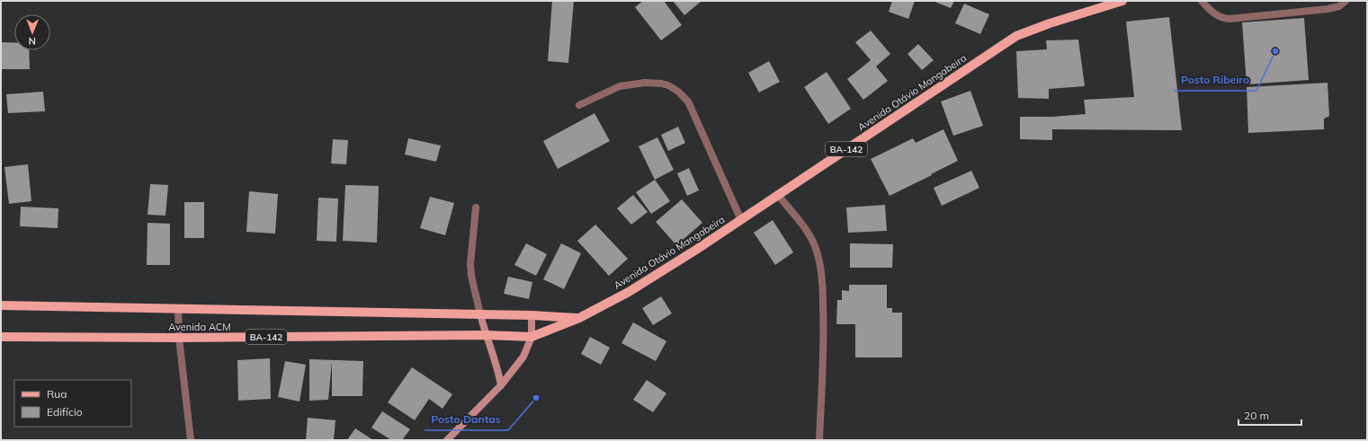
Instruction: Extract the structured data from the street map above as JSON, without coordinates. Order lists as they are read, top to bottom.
{
  "streets": {
    "main road": ["Avenida Otávio Mangabeira", "BA-142", "Avenida ACM"]
  },
  "crossings": [
    ["Avenida Otávio Mangabeira", "Avenida ACM"]
  ],
  "places": ["Posto Ribeiro", "Posto Dantas"],
  "legend": ["Rua", "Edifício"],
  "scale_bar": "20 m",
  "north": "bottom"
}
